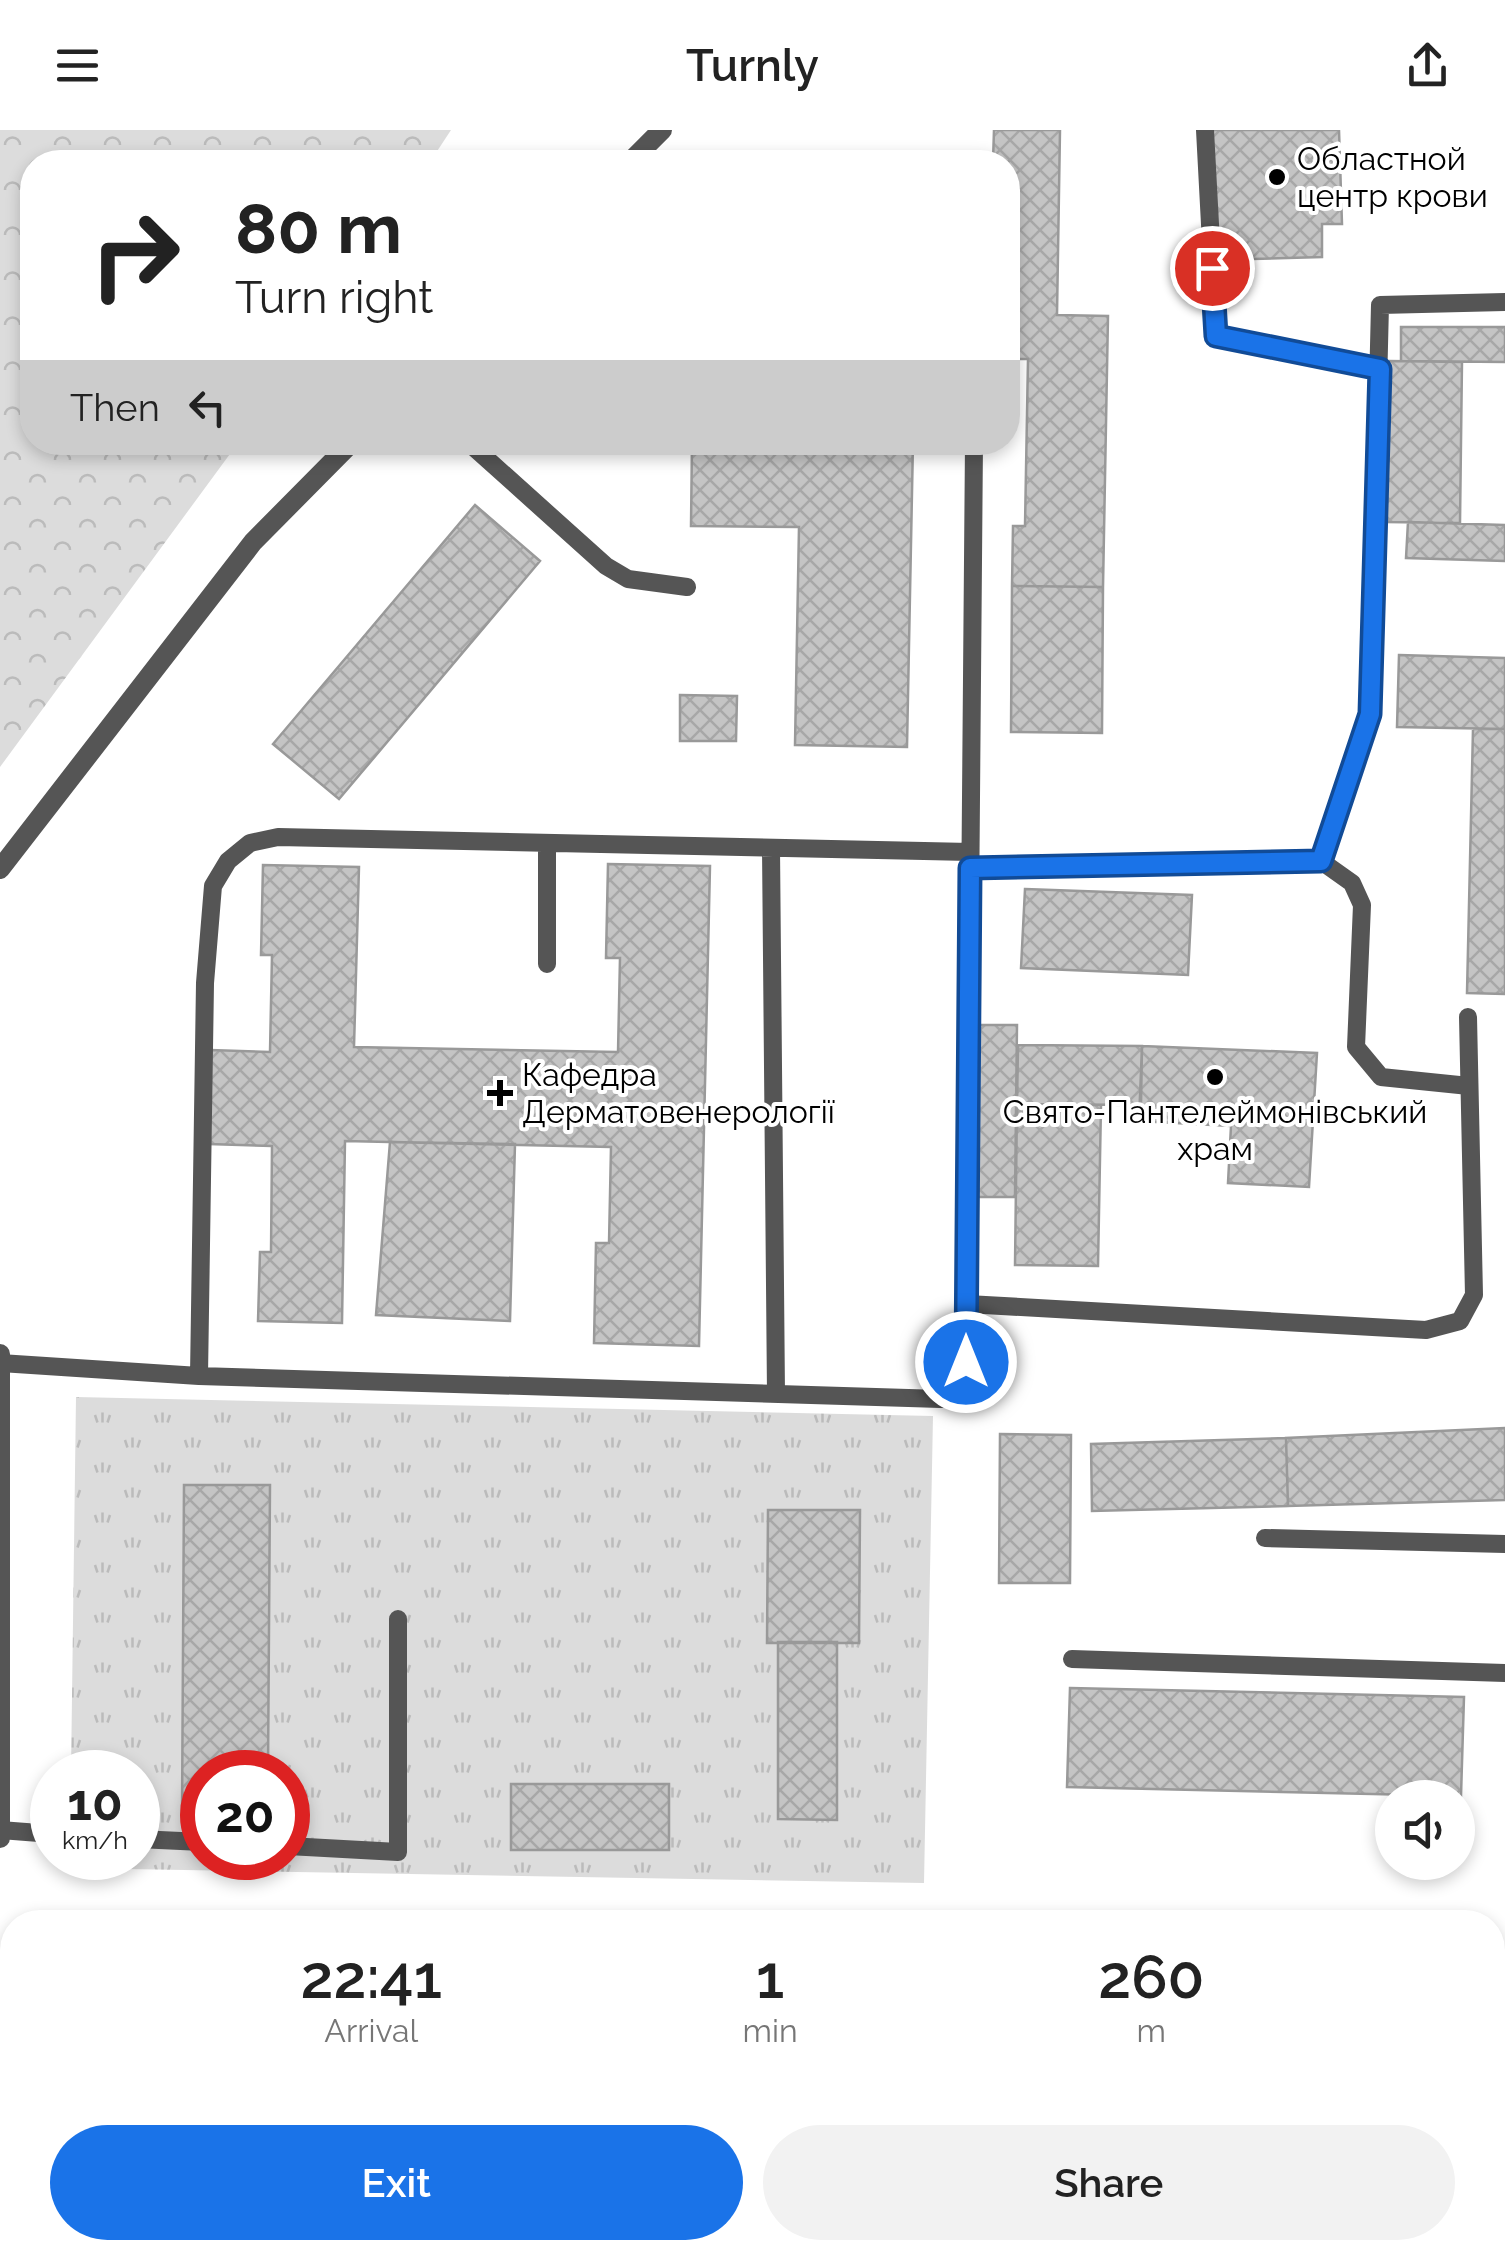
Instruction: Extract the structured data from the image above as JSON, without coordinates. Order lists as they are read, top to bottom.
{
  "places": {
    "other": ["Областной центр крови", "Свято-Пантелеймонівський храм"],
    "health": ["Кафедра Дерматовенерології"]
  },
  "page": {
    "header": "Turnly",
    "turn": ["80 m", "Turn right"],
    "then": "Then",
    "speed": "10 km/h",
    "limit": "20",
    "eta": [
      "22:41",
      "Arrival",
      "1",
      "min",
      "260",
      "m"
    ],
    "buttons": ["Exit", "Share"]
  }
}
